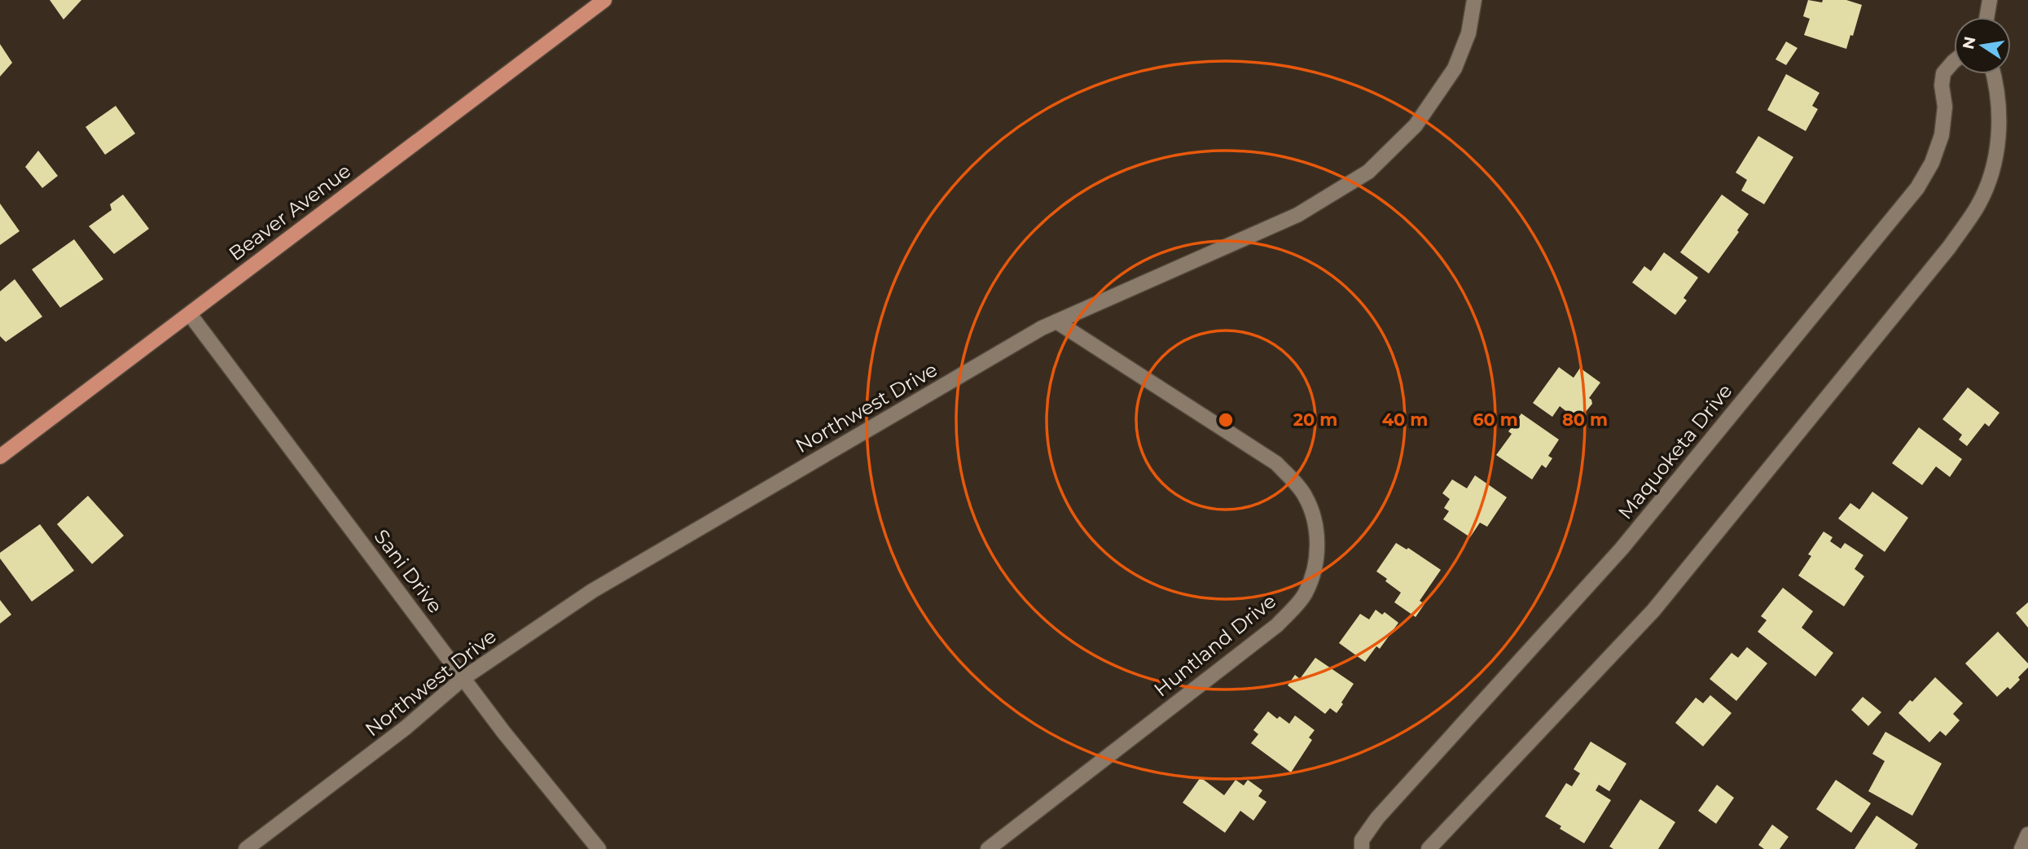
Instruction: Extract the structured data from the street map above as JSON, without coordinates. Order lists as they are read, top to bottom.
{
  "streets": {
    "main road": ["Beaver Avenue"],
    "street": [
      "Northwest Drive",
      "Maquoketa Drive",
      "Sani Drive",
      "Huntland Drive"
    ]
  },
  "crossings": [
    ["Beaver Avenue", "Sani Drive"],
    ["Northwest Drive", "Sani Drive"],
    ["Northwest Drive", "Huntland Drive"]
  ],
  "north": "left",
  "rings": [
    "20 m",
    "40 m",
    "60 m",
    "80 m"
  ]
}
